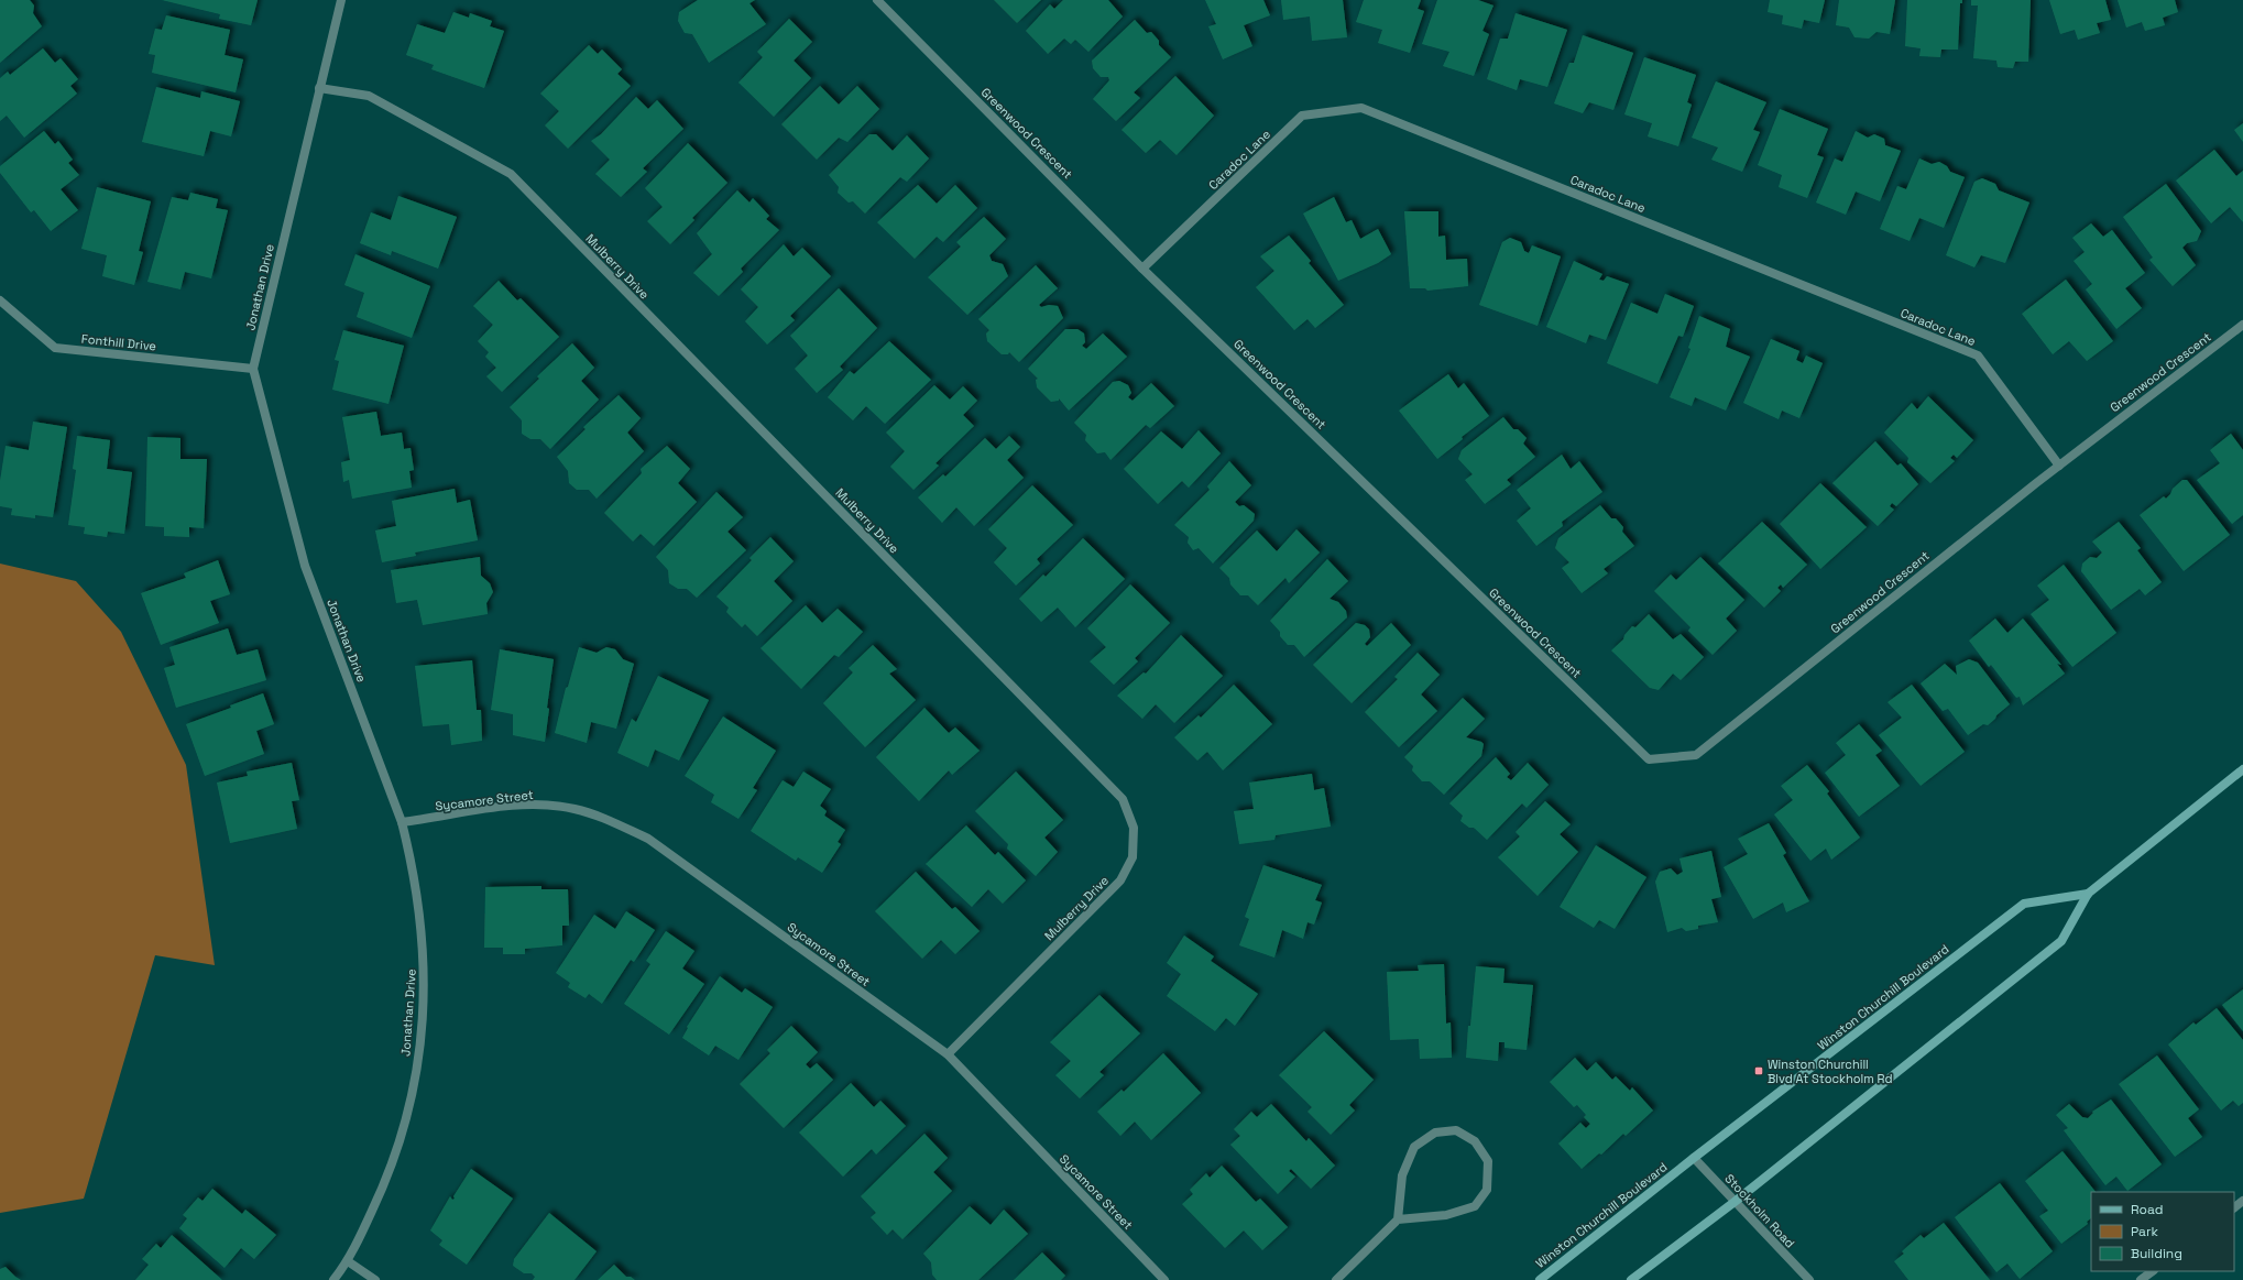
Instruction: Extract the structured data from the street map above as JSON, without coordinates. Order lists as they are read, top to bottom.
{
  "streets": {
    "main road": ["Winston Churchill Boulevard"],
    "street": [
      "Greenwood Crescent",
      "Caradoc Lane",
      "Mulberry Drive",
      "Jonathan Drive",
      "Fonthill Drive",
      "Sycamore Street",
      "Stockholm Road"
    ]
  },
  "crossings": [
    ["Greenwood Crescent", "Caradoc Lane"],
    ["Mulberry Drive", "Jonathan Drive"],
    ["Mulberry Drive", "Sycamore Street"],
    ["Jonathan Drive", "Fonthill Drive"],
    ["Jonathan Drive", "Sycamore Street"],
    ["Winston Churchill Boulevard", "Stockholm Road"]
  ],
  "places": {
    "transit": ["Winston Churchill Blvd At Stockholm Rd"]
  },
  "legend": ["Road", "Park", "Building"]
}
